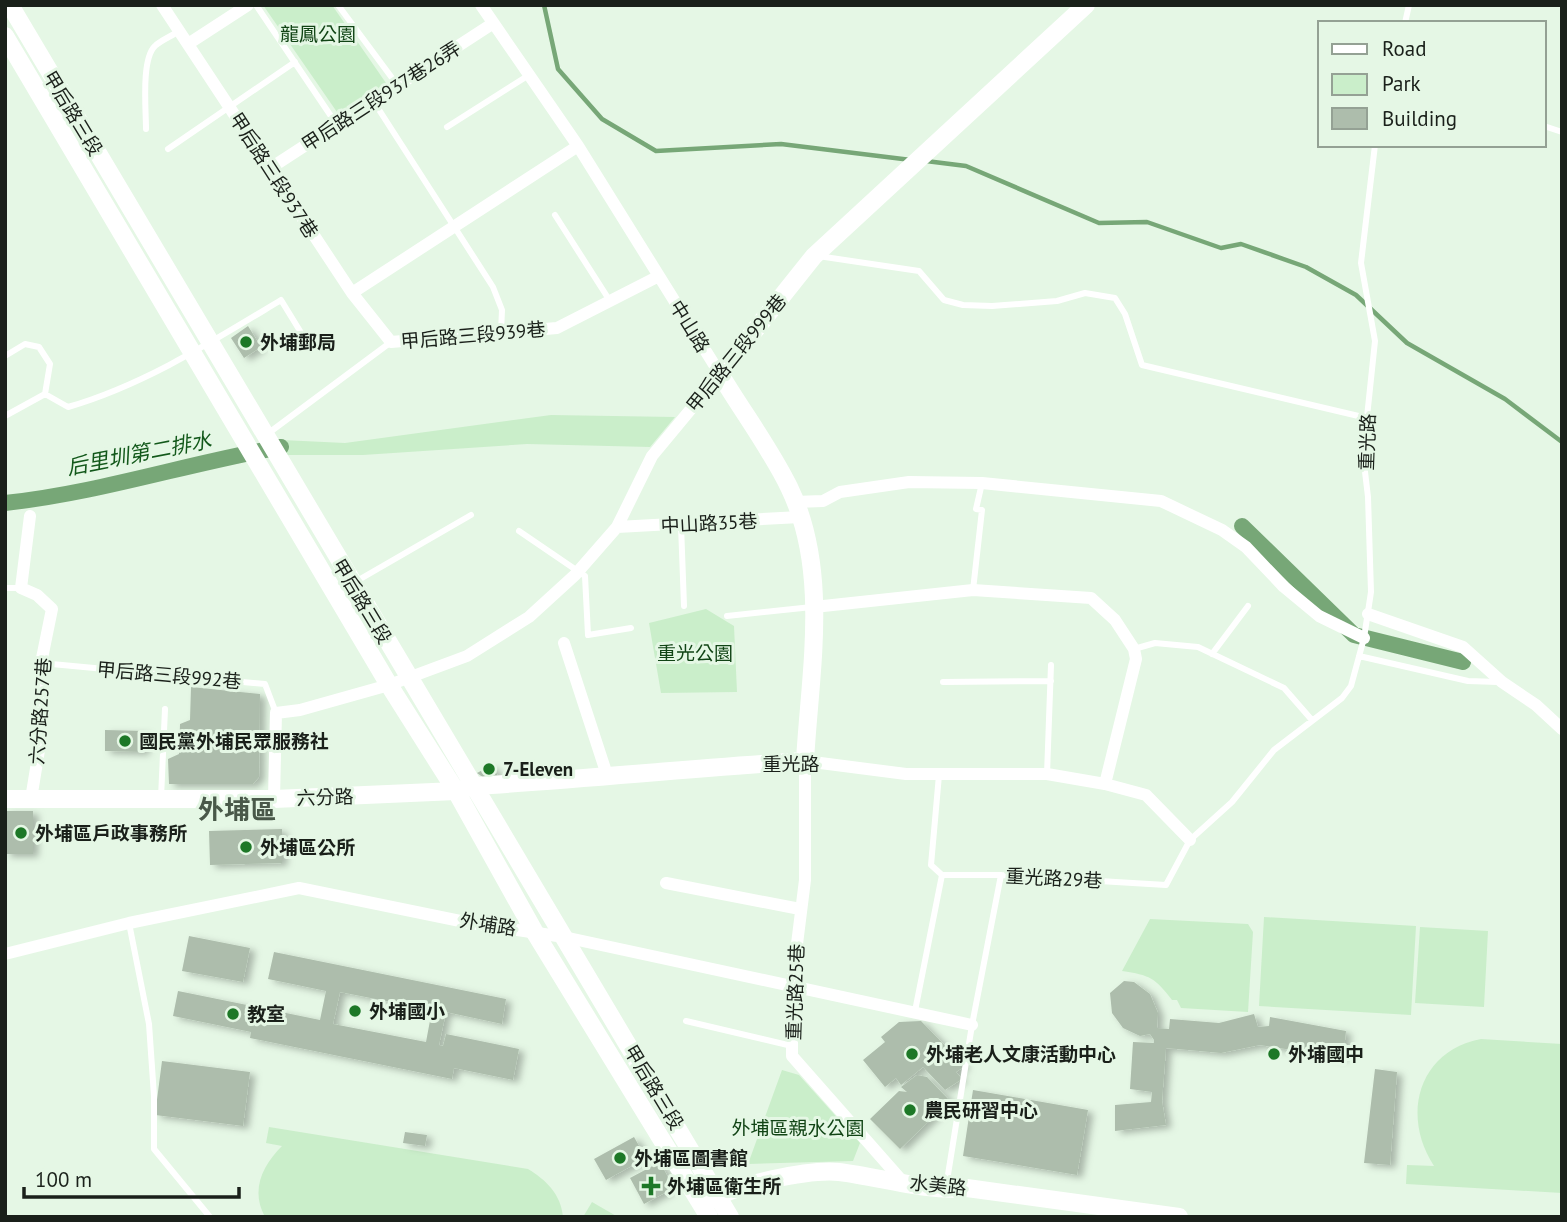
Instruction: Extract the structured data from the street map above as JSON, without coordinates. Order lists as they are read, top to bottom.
{
  "streets": {
    "street": [
      "甲后路三段937巷26弄",
      "甲后路三段",
      "甲后路三段937巷",
      "中山路",
      "甲后路三段939巷",
      "甲后路三段999巷",
      "重光路",
      "中山路35巷",
      "甲后路三段992巷",
      "六分路257巷",
      "六分路",
      "外埔路",
      "重光路25巷",
      "水美路"
    ],
    "lane": ["重光路29巷"]
  },
  "crossings": [
    ["甲后路三段937巷26弄", "甲后路三段937巷"],
    ["甲后路三段937巷26弄", "中山路"],
    ["甲后路三段", "甲后路三段939巷"],
    ["甲后路三段", "甲后路三段999巷"],
    ["甲后路三段", "重光路"],
    ["甲后路三段", "六分路"],
    ["甲后路三段", "外埔路"],
    ["甲后路三段", "水美路"],
    ["甲后路三段937巷", "甲后路三段939巷"],
    ["中山路", "甲后路三段939巷"],
    ["中山路", "甲后路三段999巷"],
    ["中山路", "重光路"],
    ["中山路", "中山路35巷"],
    ["中山路", "重光路25巷"],
    ["甲后路三段999巷", "中山路35巷"],
    ["重光路", "中山路35巷"],
    ["重光路", "六分路"],
    ["重光路", "重光路29巷"],
    ["重光路", "重光路25巷"],
    ["甲后路三段992巷", "六分路257巷"],
    ["甲后路三段992巷", "六分路"],
    ["六分路257巷", "六分路"],
    ["外埔路", "重光路25巷"],
    ["重光路25巷", "水美路"]
  ],
  "districts": ["外埔區"],
  "water": ["后里圳第二排水"],
  "parks": ["龍鳳公園", "重光公園", "外埔區親水公園"],
  "places": {
    "other": [
      "外埔郵局",
      "國民黨外埔民眾服務社",
      "7-Eleven",
      "外埔區戶政事務所",
      "外埔區公所",
      "外埔國小",
      "教室",
      "外埔老人文康活動中心",
      "外埔國中",
      "農民研習中心",
      "外埔區圖書館"
    ],
    "health": ["外埔區衛生所"]
  },
  "legend": ["Road", "Park", "Building"],
  "scale_bar": "100 m"
}
